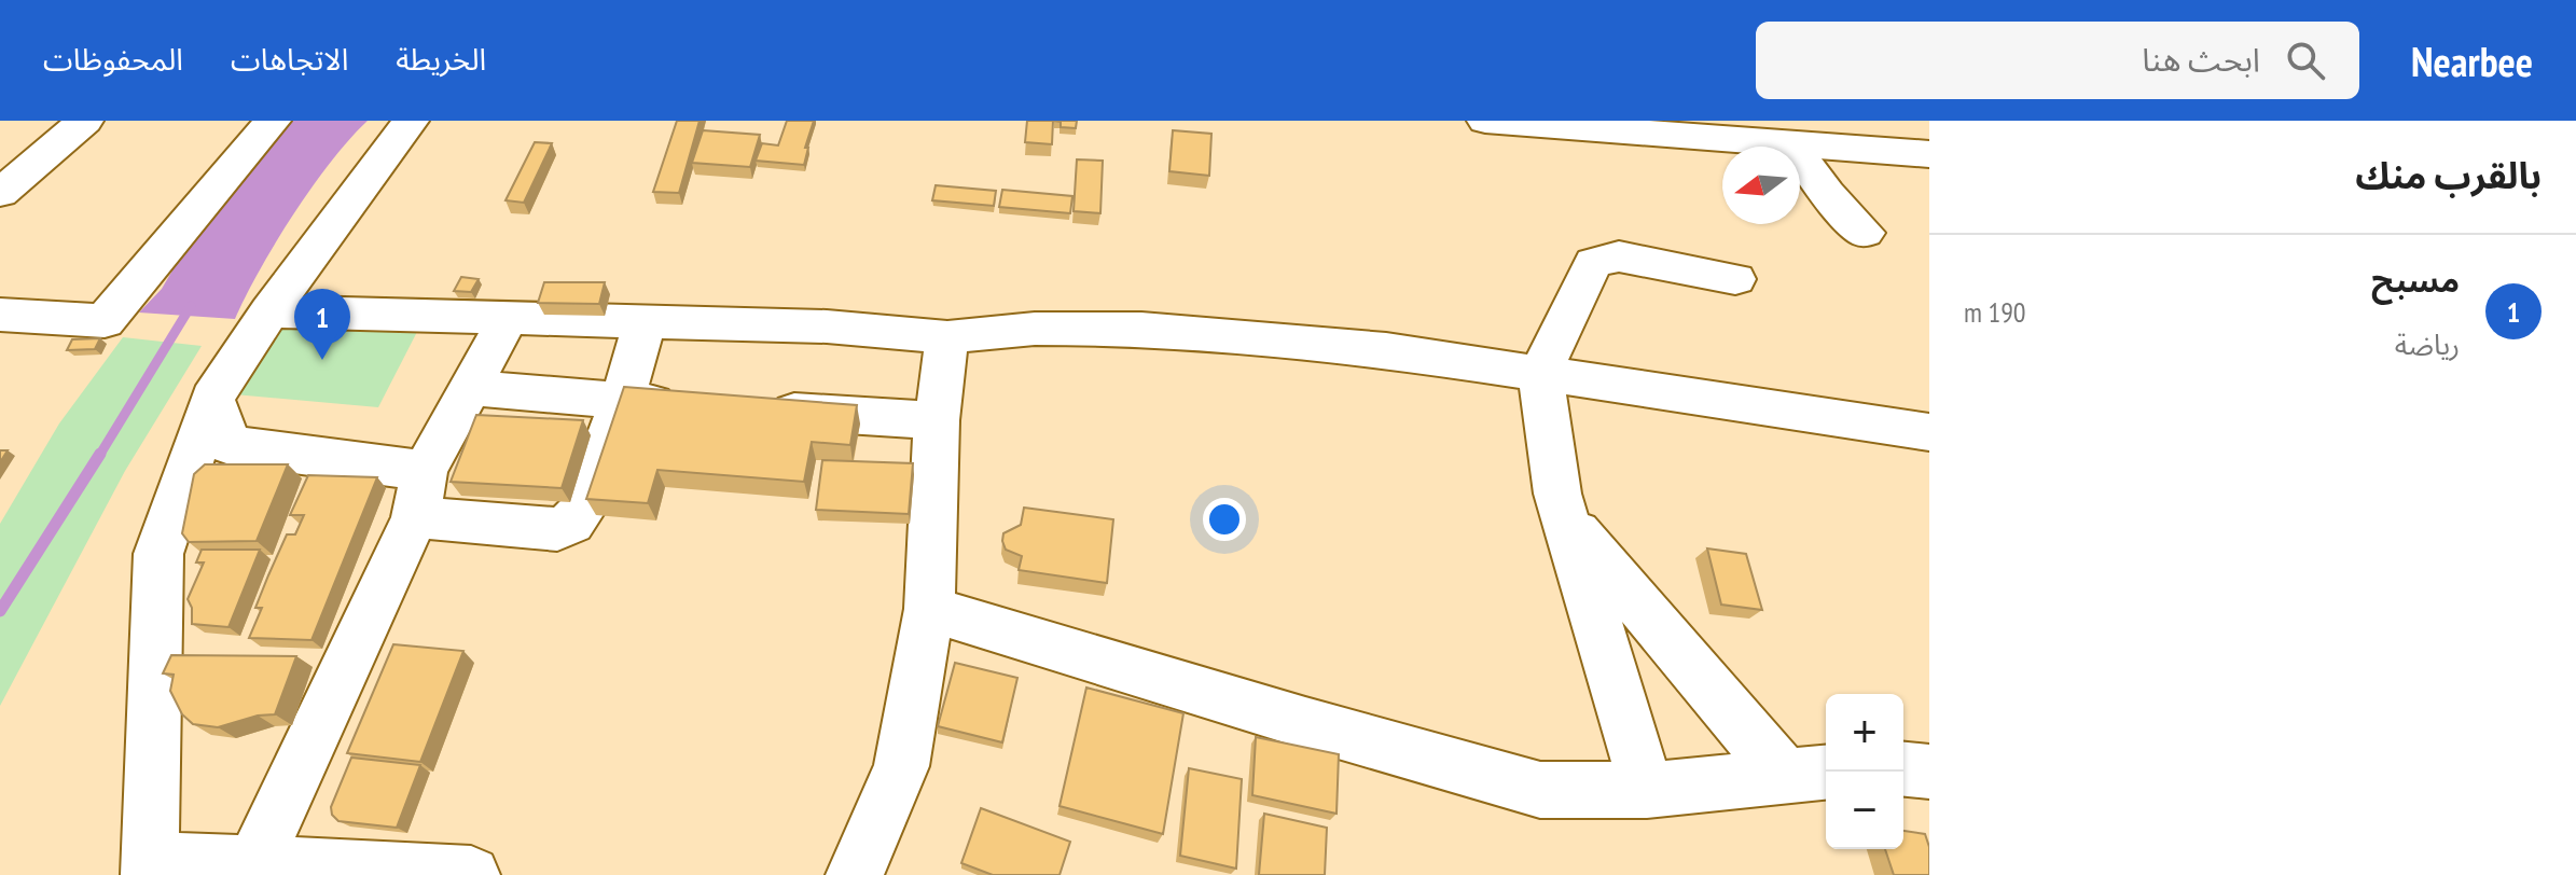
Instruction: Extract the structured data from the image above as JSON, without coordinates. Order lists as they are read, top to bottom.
{
  "north": "left",
  "page": {
    "header": "Nearbee",
    "search": "ابحث هنا",
    "nav": ["الخريطة", "الاتجاهات", "المحفوظات"],
    "heading": "بالقرب منك",
    "list": [
      {
        "mark": "1",
        "name": "مسبح",
        "note": "رياضة",
        "value": "190 m"
      }
    ],
    "pins": "1",
    "map_buttons": ["+", "−"]
  }
}
